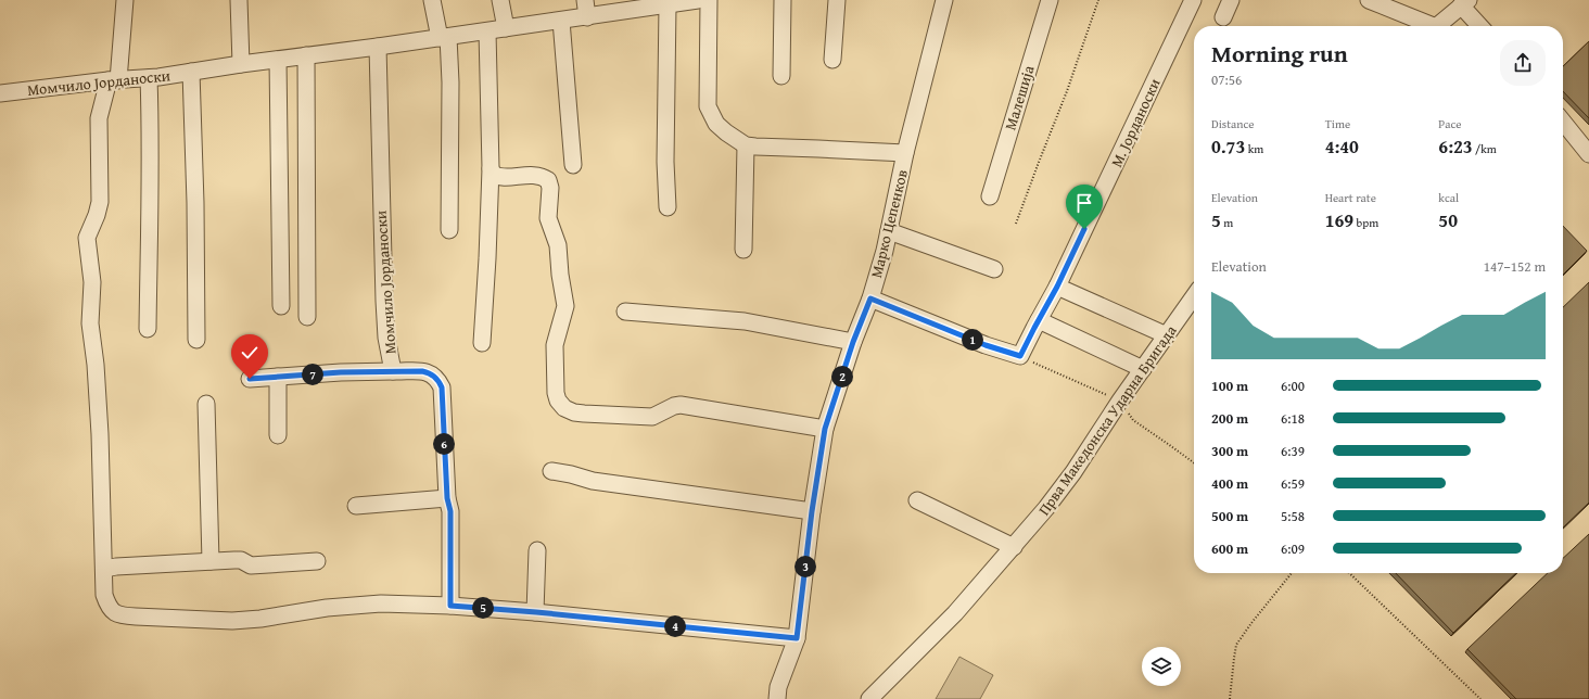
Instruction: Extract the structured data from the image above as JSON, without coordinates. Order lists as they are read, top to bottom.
{
  "streets": {
    "street": [
      "Момчило Јорданоски",
      "Малешија",
      "М. Јорданоски",
      "Марко Цепенков",
      "Прва Македонска Ударна Бригада"
    ]
  },
  "page": {
    "heading": ["Morning run", "07:56"],
    "stats": [
      ["Distance", "0.73 km"],
      ["Time", "4:40"],
      ["Pace", "6:23 /km"],
      ["Elevation", "5 m"],
      ["Heart rate", "169 bpm"],
      ["kcal", "50"]
    ],
    "chart": ["Elevation", "147–152 m"],
    "pins": [
      "1",
      "7",
      "2",
      "6",
      "3",
      "5",
      "4"
    ],
    "list": [
      {
        "name": "100 m",
        "note": "6:00"
      },
      {
        "name": "200 m",
        "note": "6:18"
      },
      {
        "name": "300 m",
        "note": "6:39"
      },
      {
        "name": "400 m",
        "note": "6:59"
      },
      {
        "name": "500 m",
        "note": "5:58"
      },
      {
        "name": "600 m",
        "note": "6:09"
      }
    ]
  }
}
